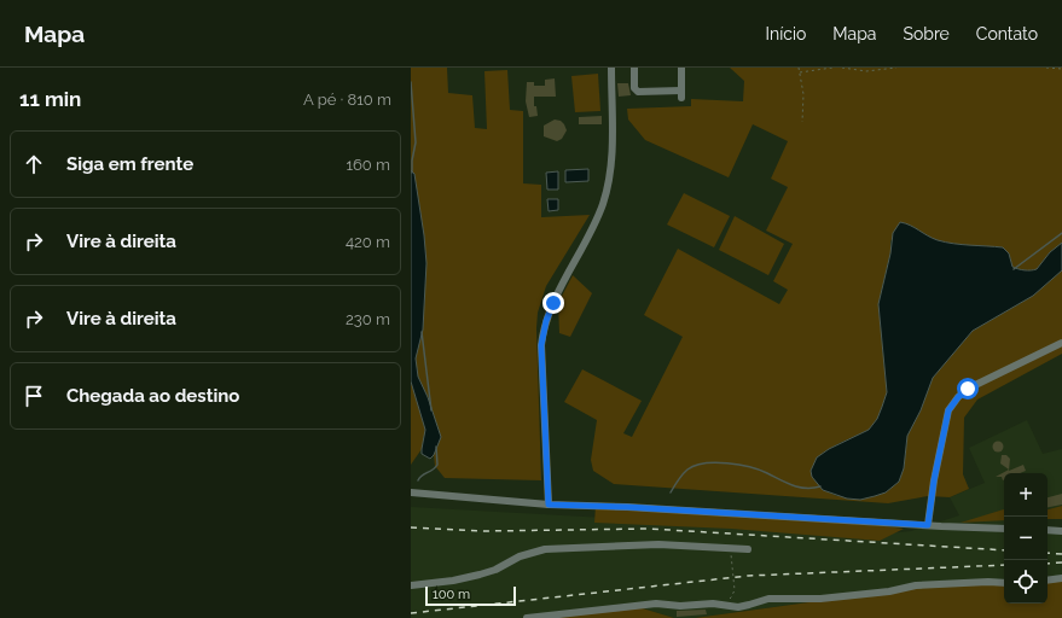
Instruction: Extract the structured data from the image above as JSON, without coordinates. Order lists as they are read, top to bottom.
{
  "scale_bar": "100 m",
  "page": {
    "header": "Mapa",
    "nav": [
      "Início",
      "Mapa",
      "Sobre",
      "Contato"
    ],
    "heading": ["11 min", "A pé · 810 m"],
    "list": [
      ["Siga em frente", "160 m"],
      ["Vire à direita", "420 m"],
      ["Vire à direita", "230 m"],
      "Chegada ao destino"
    ],
    "map_buttons": ["+", "−"],
    "scale": "100 m"
  }
}
